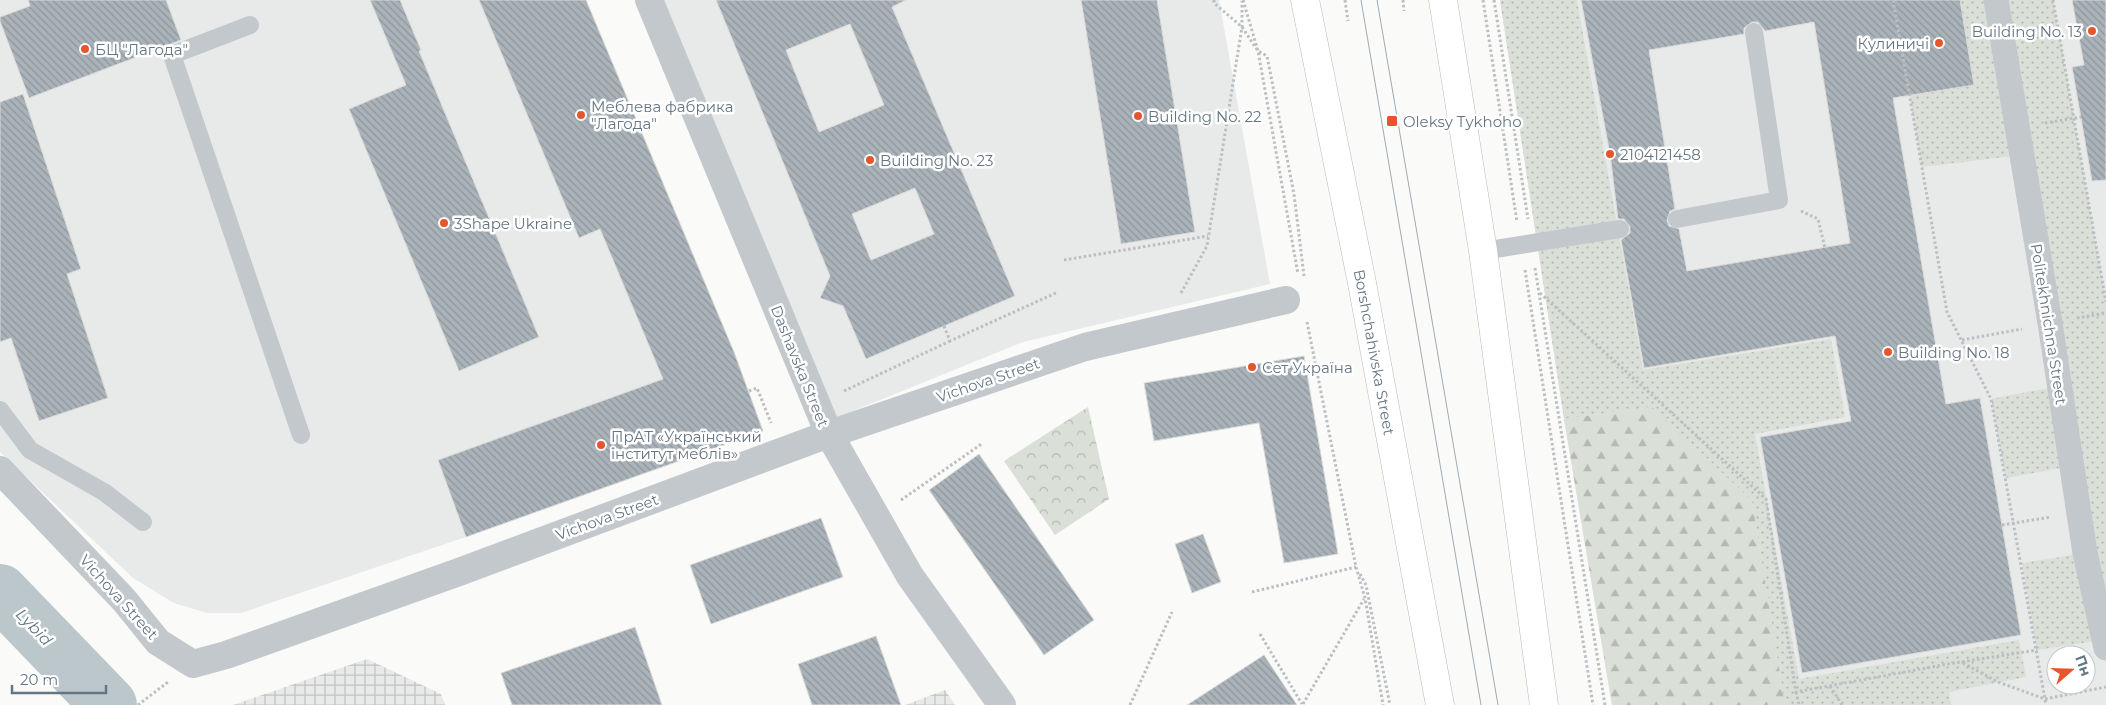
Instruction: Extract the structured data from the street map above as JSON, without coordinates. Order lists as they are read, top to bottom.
{
  "streets": {
    "main road": ["Borshchahivska Street"],
    "street": ["Politekhnichna Street", "Dashavska Street", "Vichova Street"]
  },
  "crossings": [
    ["Dashavska Street", "Vichova Street"]
  ],
  "water": ["Lybid"],
  "places": {
    "other": [
      "Building No. 13",
      "Кулиничі",
      "БЦ \"Лагода\"",
      "Меблева фабрика \"Лагода\"",
      "Building No. 22",
      "2104121458",
      "Building No. 23",
      "3Shape Ukraine",
      "Building No. 18",
      "Сет Україна",
      "ПрАТ «Український інститут меблів»"
    ],
    "transit": ["Oleksy Tykhoho"]
  },
  "scale_bar": "20 m",
  "north": "right"
}
